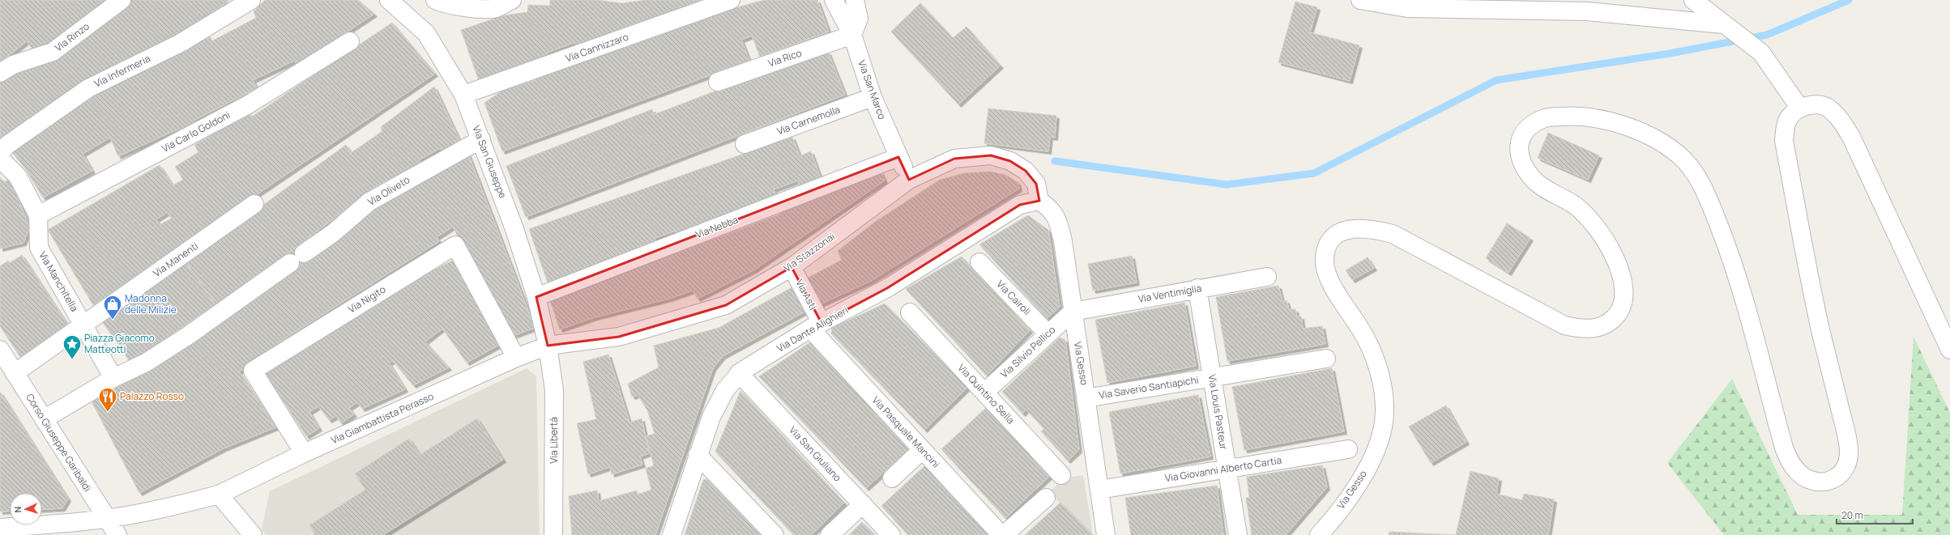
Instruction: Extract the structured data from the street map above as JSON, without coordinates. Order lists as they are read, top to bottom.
{
  "streets": {
    "street": [
      "Via Rinzo",
      "Via Cannizzaro",
      "Via Rico",
      "Via Infermeria",
      "Via San Marco",
      "Via Carnemolla",
      "Via Carlo Goldoni",
      "Via San Giuseppe",
      "Via Oliveto",
      "Via Nebba",
      "Via Stazzonai",
      "Via Manenti",
      "Via Manchitella",
      "Via Ventimiglia",
      "Via Asti",
      "Via Cairoli",
      "Via Nigito",
      "Via Dante Alighieri",
      "Via Silvio Pellico",
      "Via Gesso",
      "Via Saverio Santiapichi",
      "Via Quintino Sella",
      "Via Louis Pasteur",
      "Via Giambattista Perasso",
      "Via Pasquale Mancini",
      "Via Libertà",
      "Corso Giuseppe Garibaldi",
      "Via San Giuliano",
      "Via Giovanni Alberto Cartia"
    ]
  },
  "crossings": [
    ["Via Cannizzaro", "Via San Giuseppe"],
    ["Via Rico", "Via San Marco"],
    ["Via San Marco", "Via Carnemolla"],
    ["Via San Marco", "Via Nebba"],
    ["Via San Marco", "Via Stazzonai"],
    ["Via Carlo Goldoni", "Via Manchitella"],
    ["Via San Giuseppe", "Via Oliveto"],
    ["Via San Giuseppe", "Via Nebba"],
    ["Via San Giuseppe", "Via Stazzonai"],
    ["Via San Giuseppe", "Via Giambattista Perasso"],
    ["Via San Giuseppe", "Via Libertà"],
    ["Via Oliveto", "Via Manchitella"],
    ["Via Oliveto", "Corso Giuseppe Garibaldi"],
    ["Via Stazzonai", "Via Asti"],
    ["Via Stazzonai", "Via Dante Alighieri"],
    ["Via Stazzonai", "Via Gesso"],
    ["Via Stazzonai", "Via Giambattista Perasso"],
    ["Via Stazzonai", "Via Libertà"],
    ["Via Manenti", "Via Manchitella"],
    ["Via Manenti", "Corso Giuseppe Garibaldi"],
    ["Via Ventimiglia", "Via Silvio Pellico"],
    ["Via Ventimiglia", "Via Gesso"],
    ["Via Ventimiglia", "Via Louis Pasteur"],
    ["Via Asti", "Via Dante Alighieri"],
    ["Via Asti", "Via Pasquale Mancini"],
    ["Via Cairoli", "Via Silvio Pellico"],
    ["Via Nigito", "Via Giambattista Perasso"],
    ["Via Dante Alighieri", "Via Gesso"],
    ["Via Dante Alighieri", "Via Pasquale Mancini"],
    ["Via Dante Alighieri", "Via San Giuliano"],
    ["Via Silvio Pellico", "Via Gesso"],
    ["Via Silvio Pellico", "Via Quintino Sella"],
    ["Via Gesso", "Via Saverio Santiapichi"],
    ["Via Gesso", "Via Giovanni Alberto Cartia"],
    ["Via Saverio Santiapichi", "Via Louis Pasteur"],
    ["Via Louis Pasteur", "Via Giovanni Alberto Cartia"],
    ["Via Giambattista Perasso", "Via Libertà"],
    ["Via Giambattista Perasso", "Corso Giuseppe Garibaldi"]
  ],
  "places": {
    "shop": ["Madonna delle Milizie"],
    "place": ["Piazza Giacomo Matteotti"],
    "restaurant": ["Palazzo Rosso"]
  },
  "scale_bar": "20 m",
  "north": "left"
}
